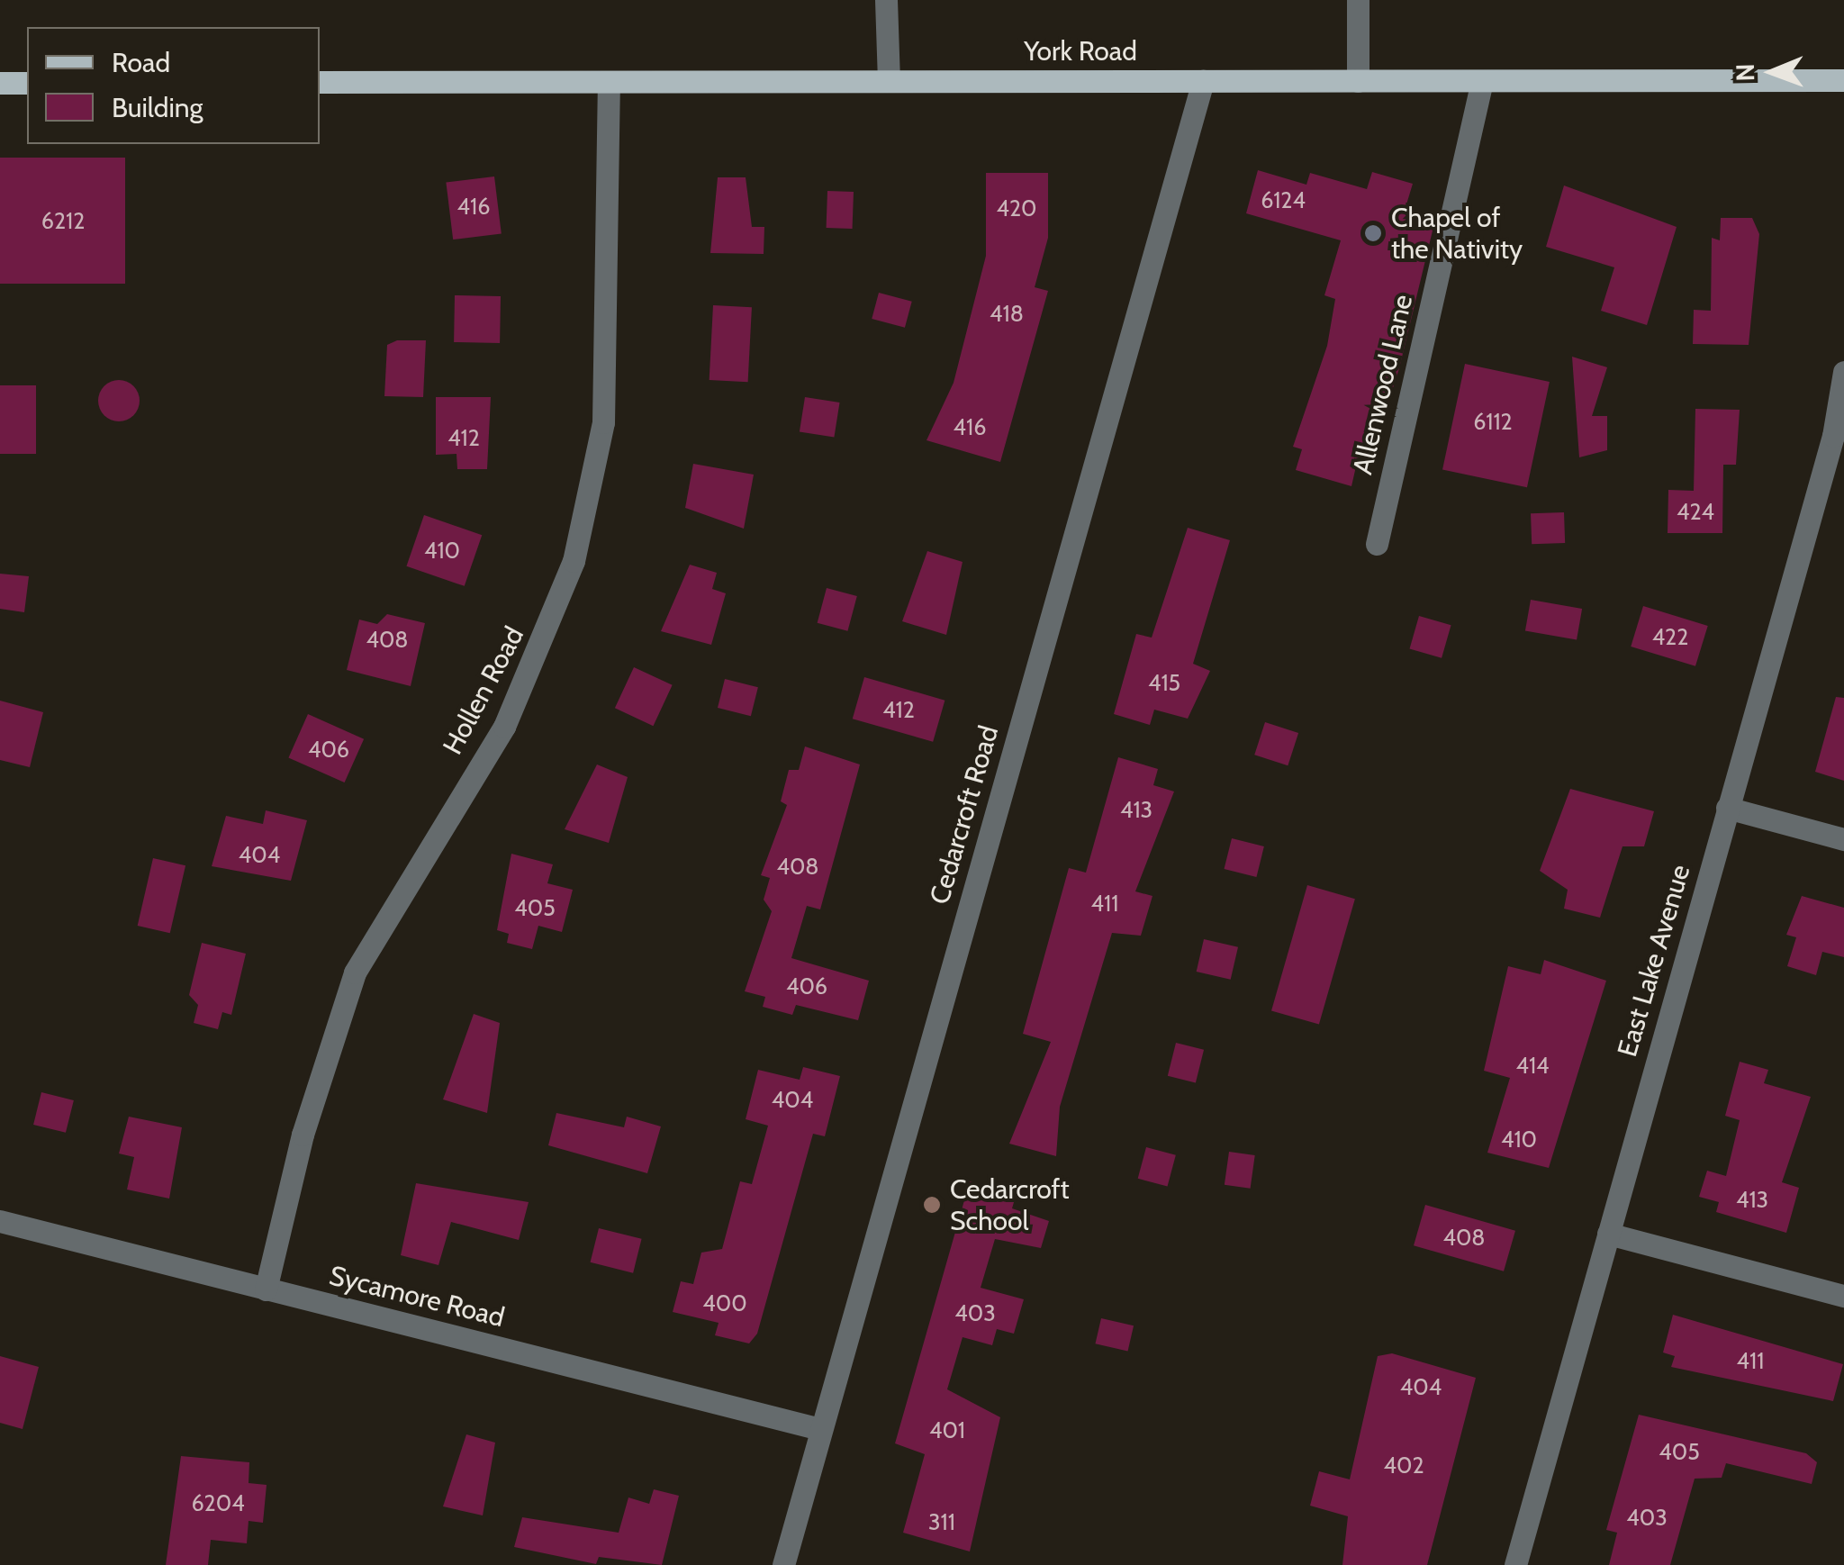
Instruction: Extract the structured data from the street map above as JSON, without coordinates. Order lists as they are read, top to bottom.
{
  "streets": {
    "main road": ["York Road"],
    "street": [
      "Allenwood Lane",
      "Hollen Road",
      "Cedarcroft Road",
      "East Lake Avenue",
      "Sycamore Road"
    ]
  },
  "crossings": [
    ["York Road", "Allenwood Lane"],
    ["York Road", "Hollen Road"],
    ["York Road", "Cedarcroft Road"],
    ["Hollen Road", "Sycamore Road"],
    ["Cedarcroft Road", "Sycamore Road"]
  ],
  "places": ["Chapel of the Nativity", "Cedarcroft School"],
  "house_numbers": [
    "6124",
    "416",
    "420",
    "6212",
    "418",
    "6112",
    "416",
    "412",
    "424",
    "410",
    "422",
    "408",
    "415",
    "412",
    "406",
    "413",
    "404",
    "408",
    "411",
    "405",
    "406",
    "414",
    "404",
    "410",
    "413",
    "408",
    "400",
    "403",
    "411",
    "404",
    "401",
    "405",
    "402",
    "6204",
    "403",
    "311"
  ],
  "legend": ["Road", "Building"],
  "north": "left"
}
